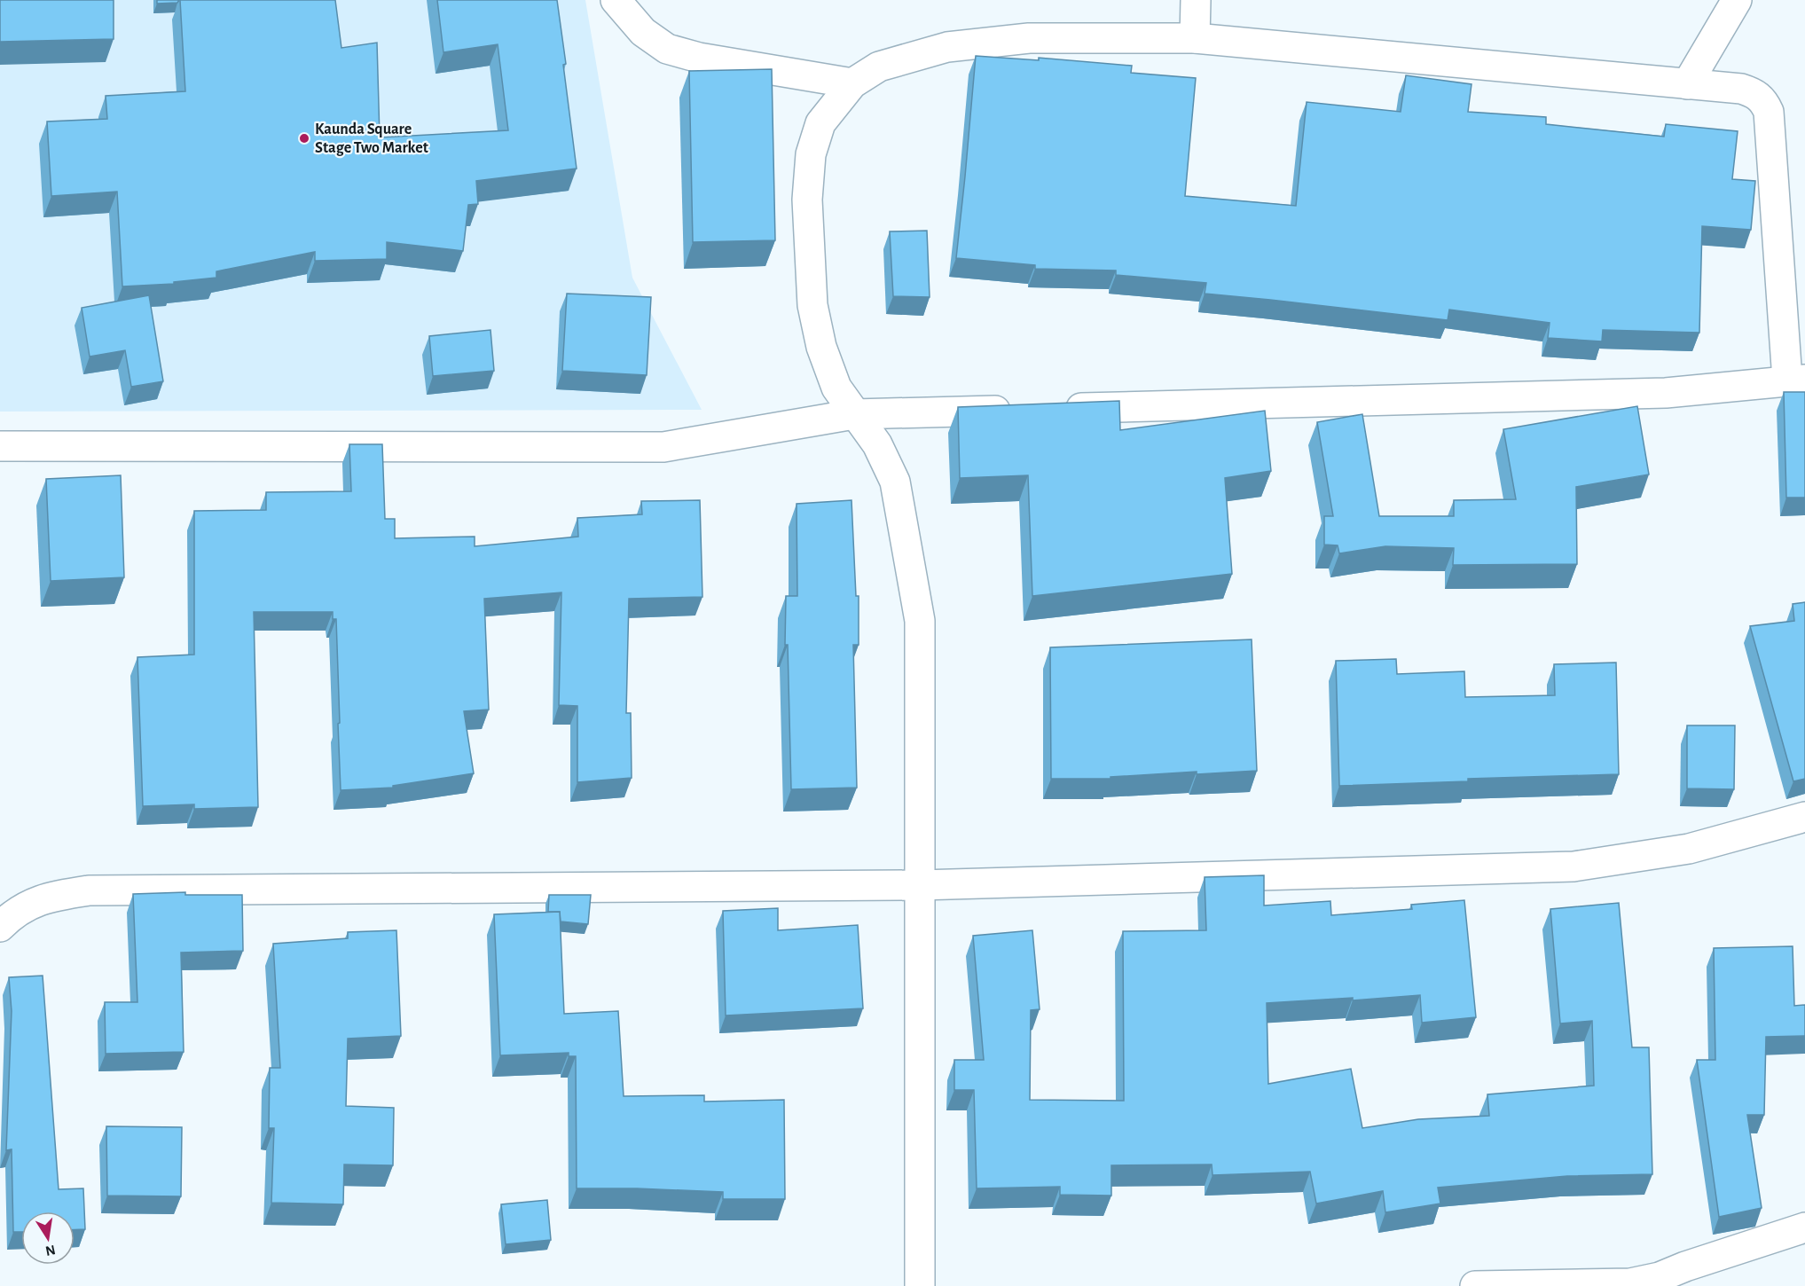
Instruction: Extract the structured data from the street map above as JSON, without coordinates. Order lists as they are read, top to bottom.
{
  "places": ["Kaunda Square Stage Two Market"],
  "north": "bottom"
}
